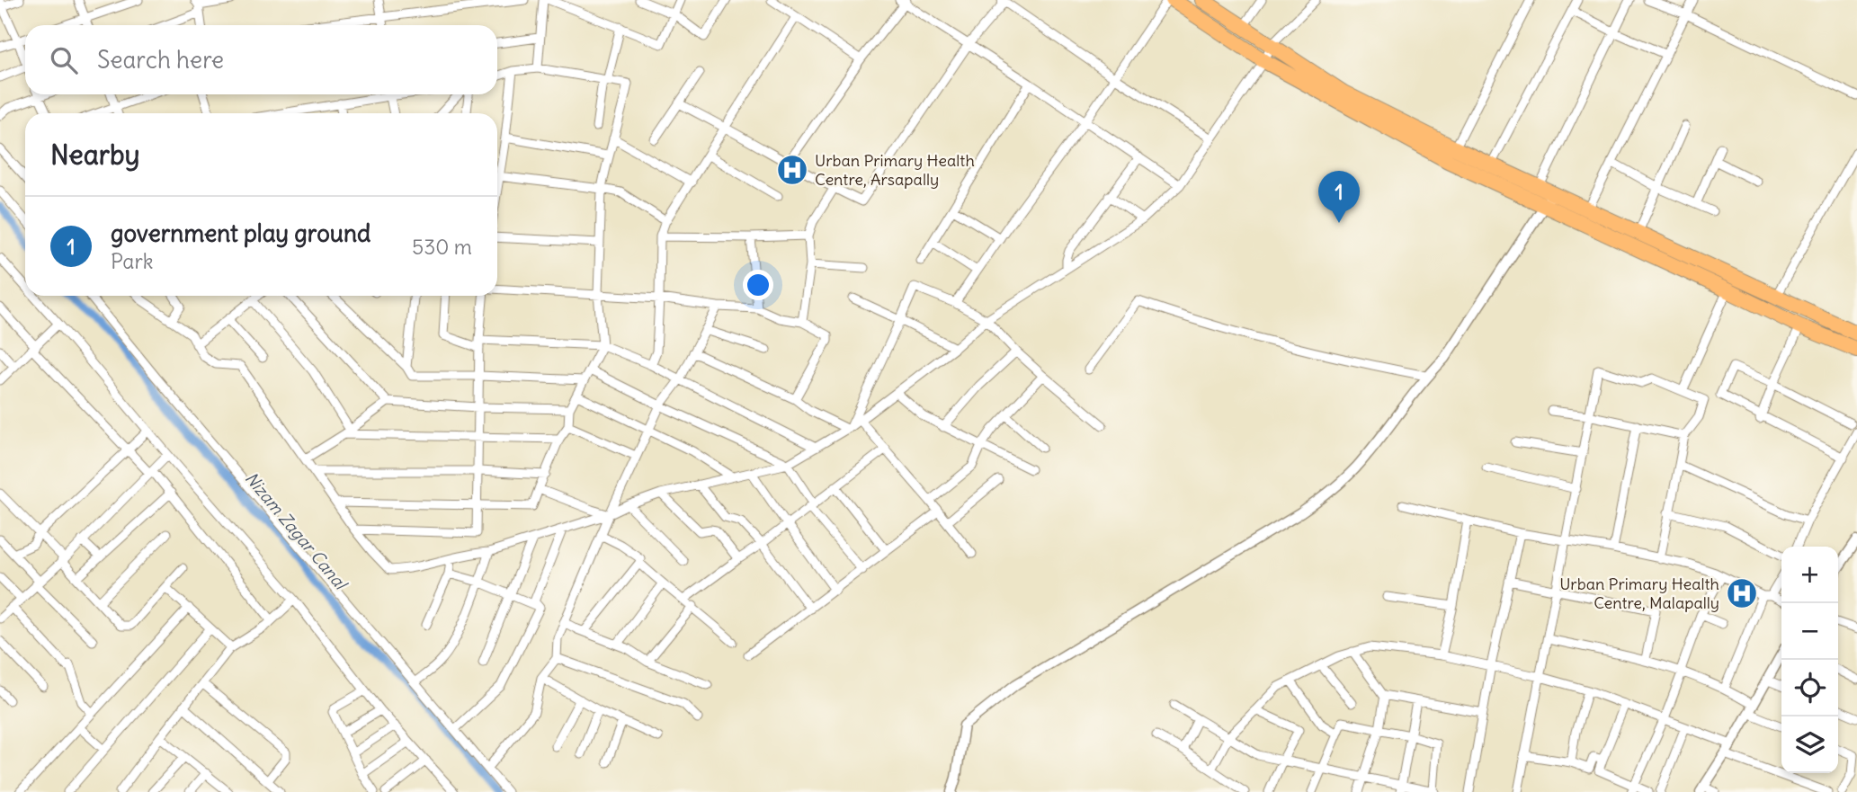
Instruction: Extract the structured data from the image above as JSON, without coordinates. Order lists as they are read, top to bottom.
{
  "water": ["Nizam Zagar Canal"],
  "places": {
    "hospital": ["Urban Primary Health Centre, Arsapally", "Urban Primary Health Centre, Malapally"]
  },
  "page": {
    "search": "Search here",
    "heading": "Nearby",
    "pins": "1",
    "list": [
      {
        "mark": "1",
        "name": "government play ground",
        "note": "Park",
        "value": "530 m"
      }
    ],
    "map_buttons": ["+", "−"]
  }
}
